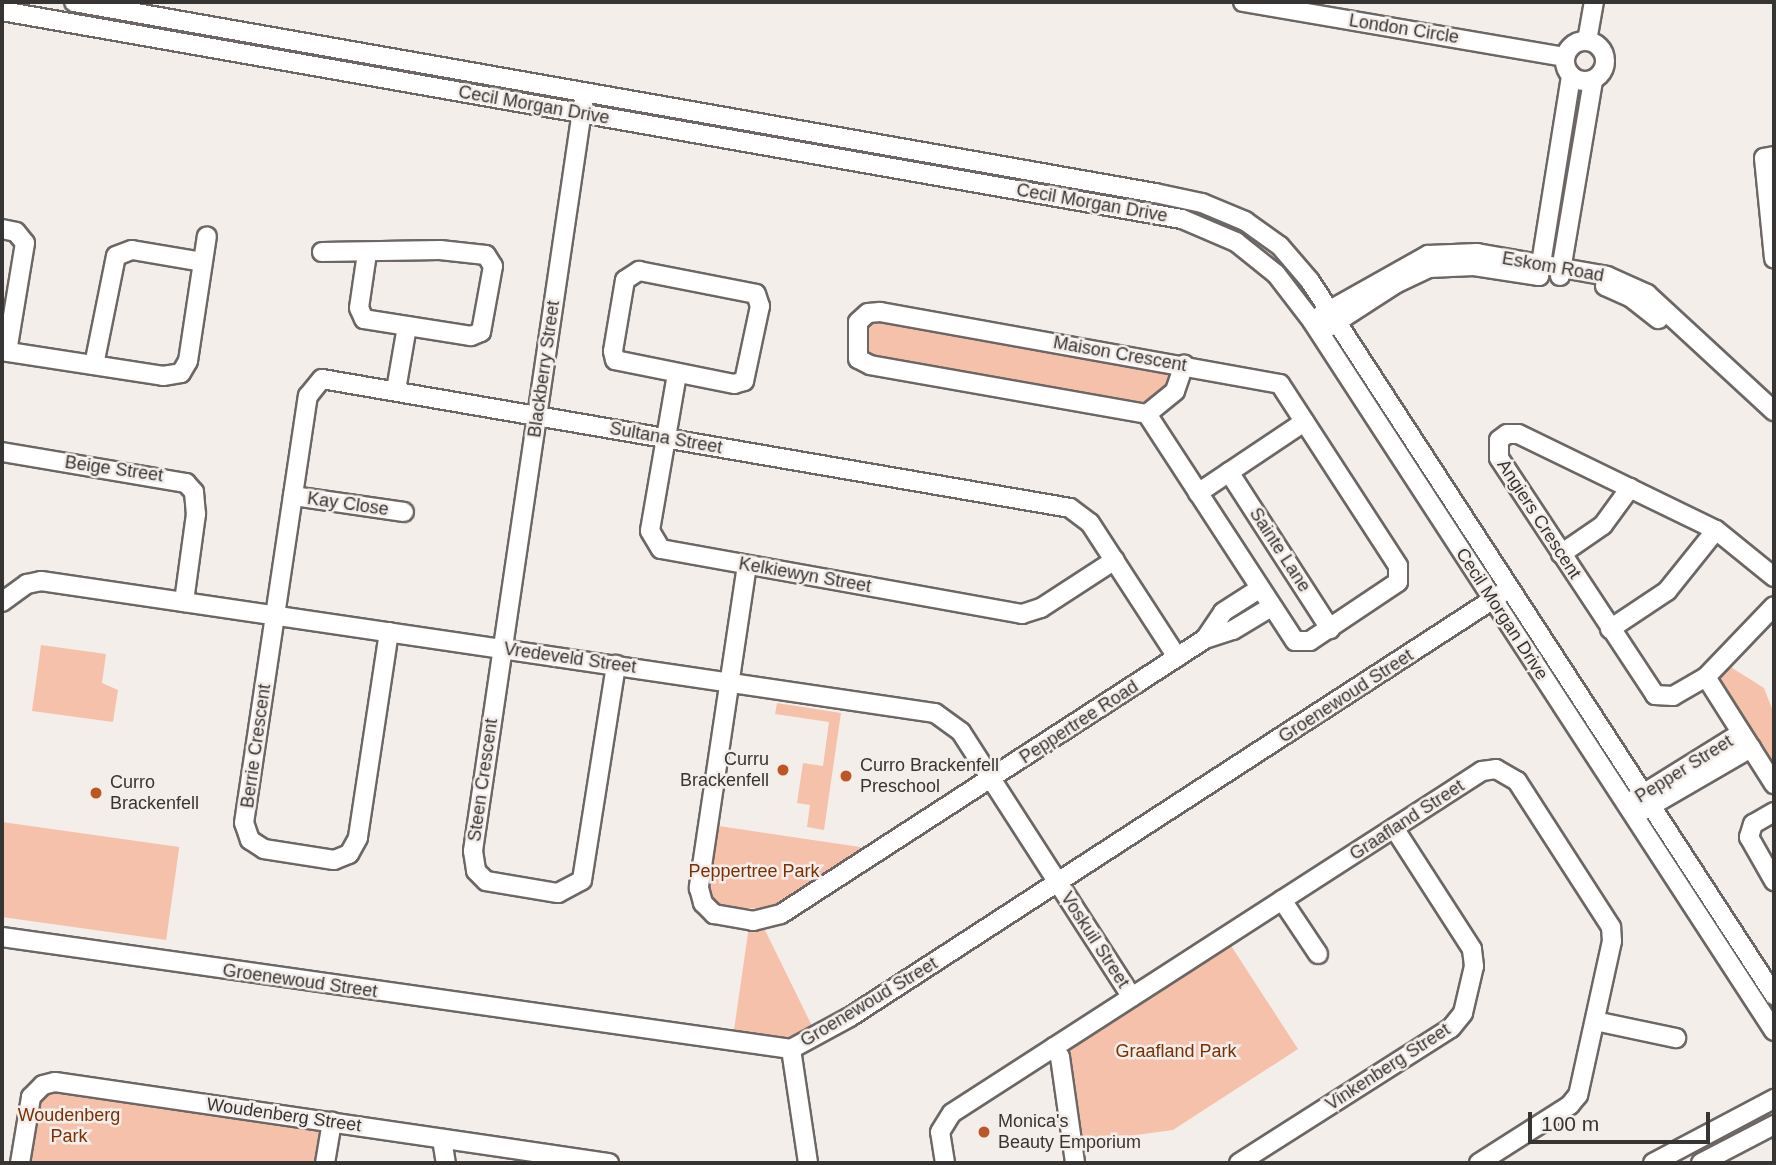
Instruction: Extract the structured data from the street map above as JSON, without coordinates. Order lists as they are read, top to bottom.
{
  "streets": {
    "street": [
      "London Circle",
      "Cecil Morgan Drive",
      "Eskom Road",
      "Maison Crescent",
      "Blackberry Street",
      "Sultana Street",
      "Beige Street",
      "Kay Close",
      "Angiers Crescent",
      "Sainte Lane",
      "Kelkiewyn Street",
      "Vredeveld Street",
      "Groenewoud Street",
      "Peppertree Road",
      "Berrie Crescent",
      "Pepper Street",
      "Steen Crescent",
      "Graafland Street",
      "Voskuil Street",
      "Vinkenberg Street",
      "Woudenberg Street"
    ]
  },
  "crossings": [
    ["Cecil Morgan Drive", "Eskom Road"],
    ["Cecil Morgan Drive", "Blackberry Street"],
    ["Cecil Morgan Drive", "Groenewoud Street"],
    ["Cecil Morgan Drive", "Pepper Street"],
    ["Maison Crescent", "Sainte Lane"],
    ["Blackberry Street", "Sultana Street"],
    ["Blackberry Street", "Vredeveld Street"],
    ["Blackberry Street", "Steen Crescent"],
    ["Sultana Street", "Kay Close"],
    ["Sultana Street", "Kelkiewyn Street"],
    ["Sultana Street", "Vredeveld Street"],
    ["Sultana Street", "Peppertree Road"],
    ["Sultana Street", "Berrie Crescent"],
    ["Beige Street", "Vredeveld Street"],
    ["Angiers Crescent", "Pepper Street"],
    ["Kelkiewyn Street", "Peppertree Road"],
    ["Vredeveld Street", "Groenewoud Street"],
    ["Vredeveld Street", "Peppertree Road"],
    ["Vredeveld Street", "Berrie Crescent"],
    ["Vredeveld Street", "Steen Crescent"],
    ["Vredeveld Street", "Voskuil Street"],
    ["Groenewoud Street", "Voskuil Street"],
    ["Graafland Street", "Voskuil Street"],
    ["Graafland Street", "Vinkenberg Street"]
  ],
  "parks": ["Peppertree Park", "Graafland Park", "Woudenberg Park"],
  "places": [
    "Curru Brackenfell",
    "Curro Brackenfell Preschool",
    "Curro Brackenfell",
    "Monica's Beauty Emporium"
  ],
  "scale_bar": "100 m"
}
